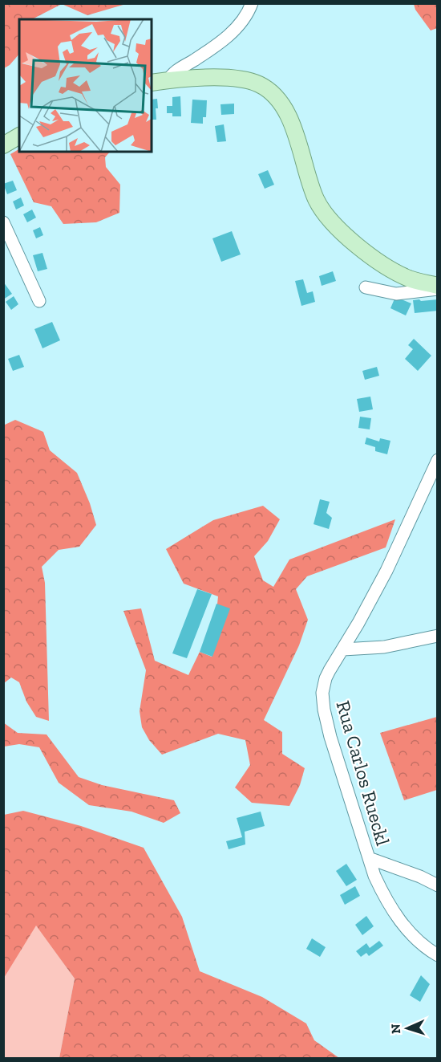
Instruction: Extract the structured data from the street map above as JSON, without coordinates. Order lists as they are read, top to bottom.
{
  "streets": {
    "street": ["Rua Carlos Rueckl"]
  },
  "north": "left"
}
